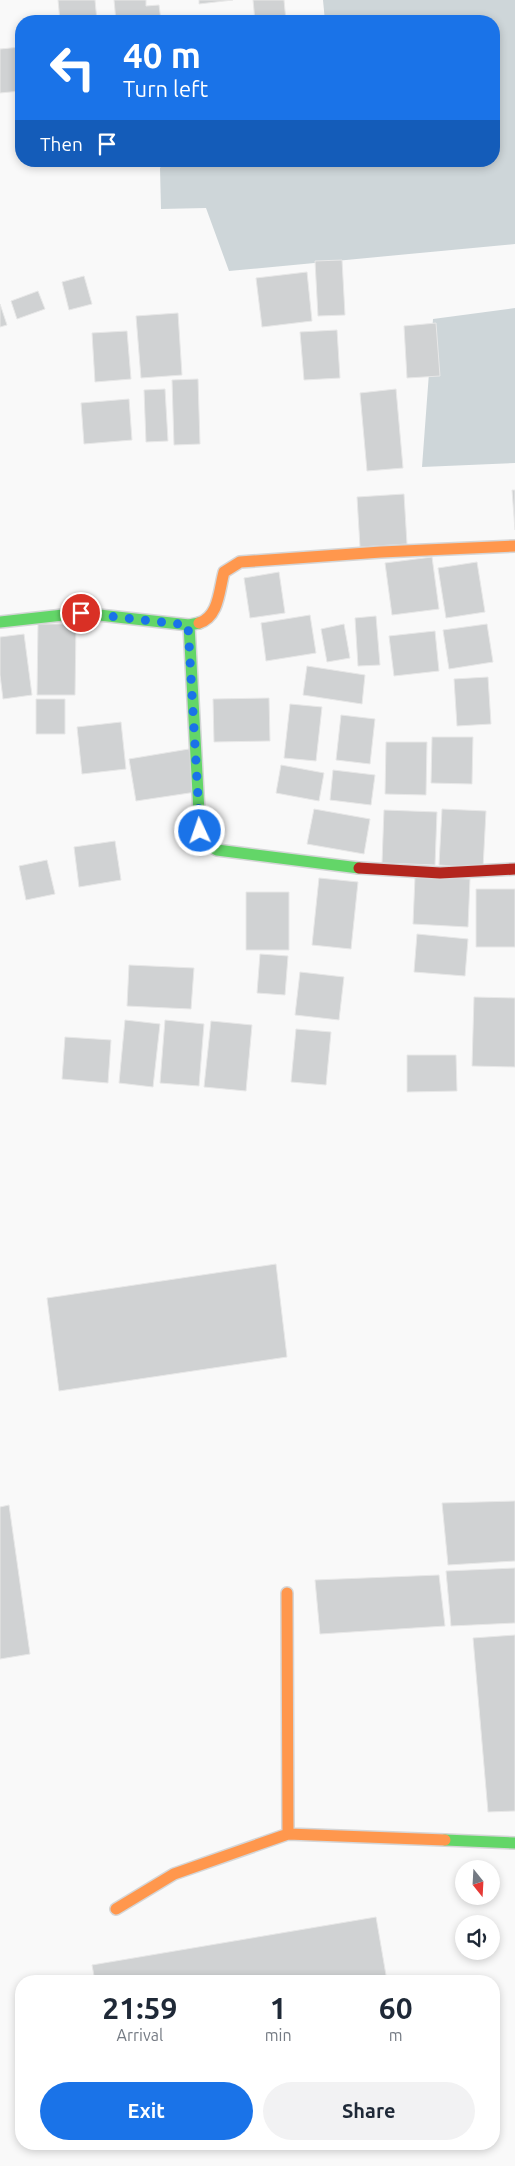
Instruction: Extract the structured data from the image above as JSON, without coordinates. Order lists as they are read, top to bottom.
{
  "north": "bottom",
  "page": {
    "turn": ["40 m", "Turn left"],
    "then": "Then",
    "eta": [
      "21:59",
      "Arrival",
      "1",
      "min",
      "60",
      "m"
    ],
    "buttons": ["Exit", "Share"]
  }
}
